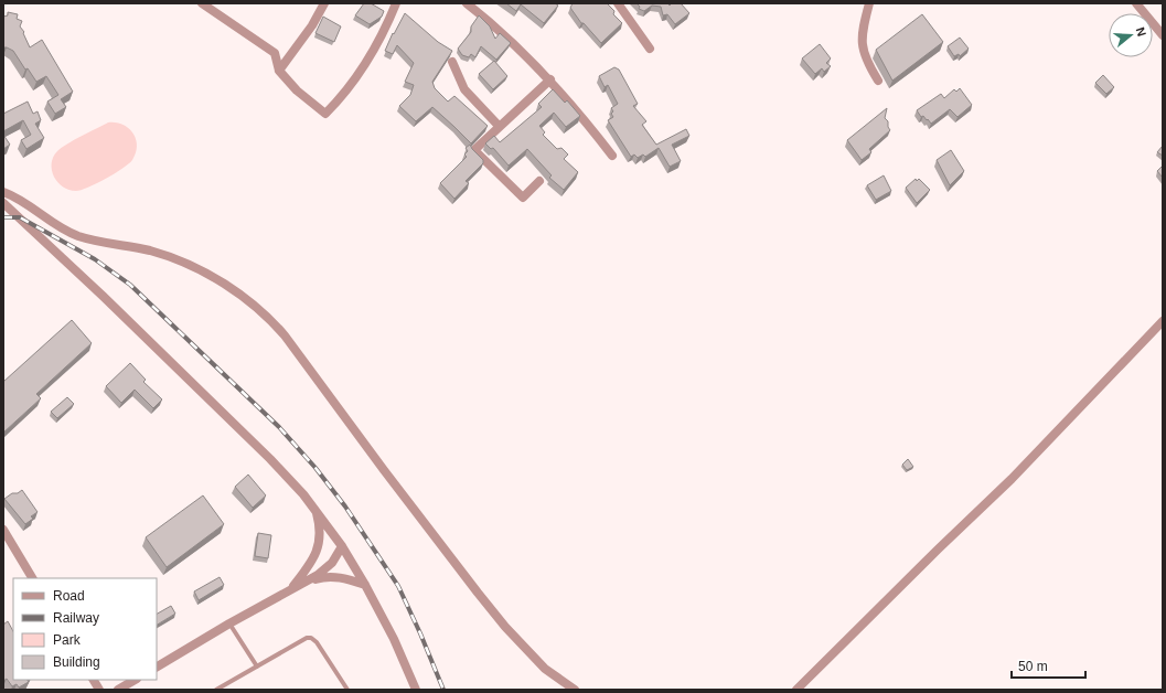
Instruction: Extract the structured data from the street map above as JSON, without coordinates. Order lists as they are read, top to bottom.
{
  "legend": [
    "Road",
    "Railway",
    "Park",
    "Building"
  ],
  "scale_bar": "50 m",
  "north": "right"
}
